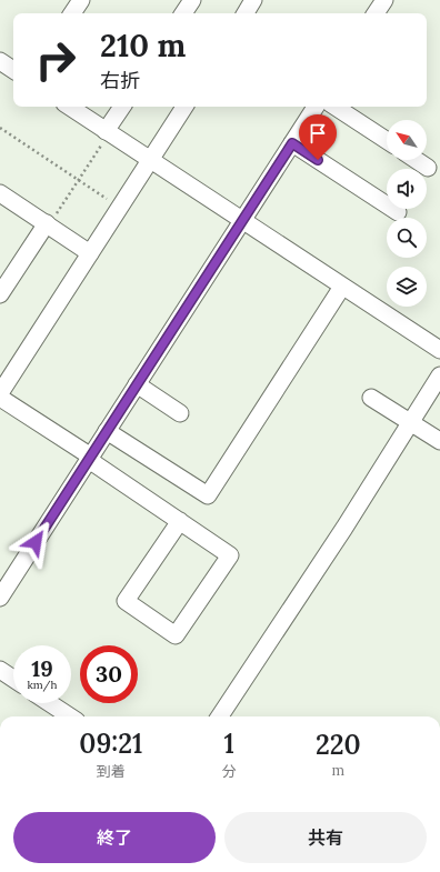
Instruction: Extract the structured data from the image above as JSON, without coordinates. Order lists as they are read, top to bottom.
{
  "north": "top left",
  "page": {
    "turn": ["210 m", "右折"],
    "speed": "19 km/h",
    "limit": "30",
    "eta": [
      "09:21",
      "到着",
      "1",
      "分",
      "220",
      "m"
    ],
    "buttons": ["終了", "共有"]
  }
}
